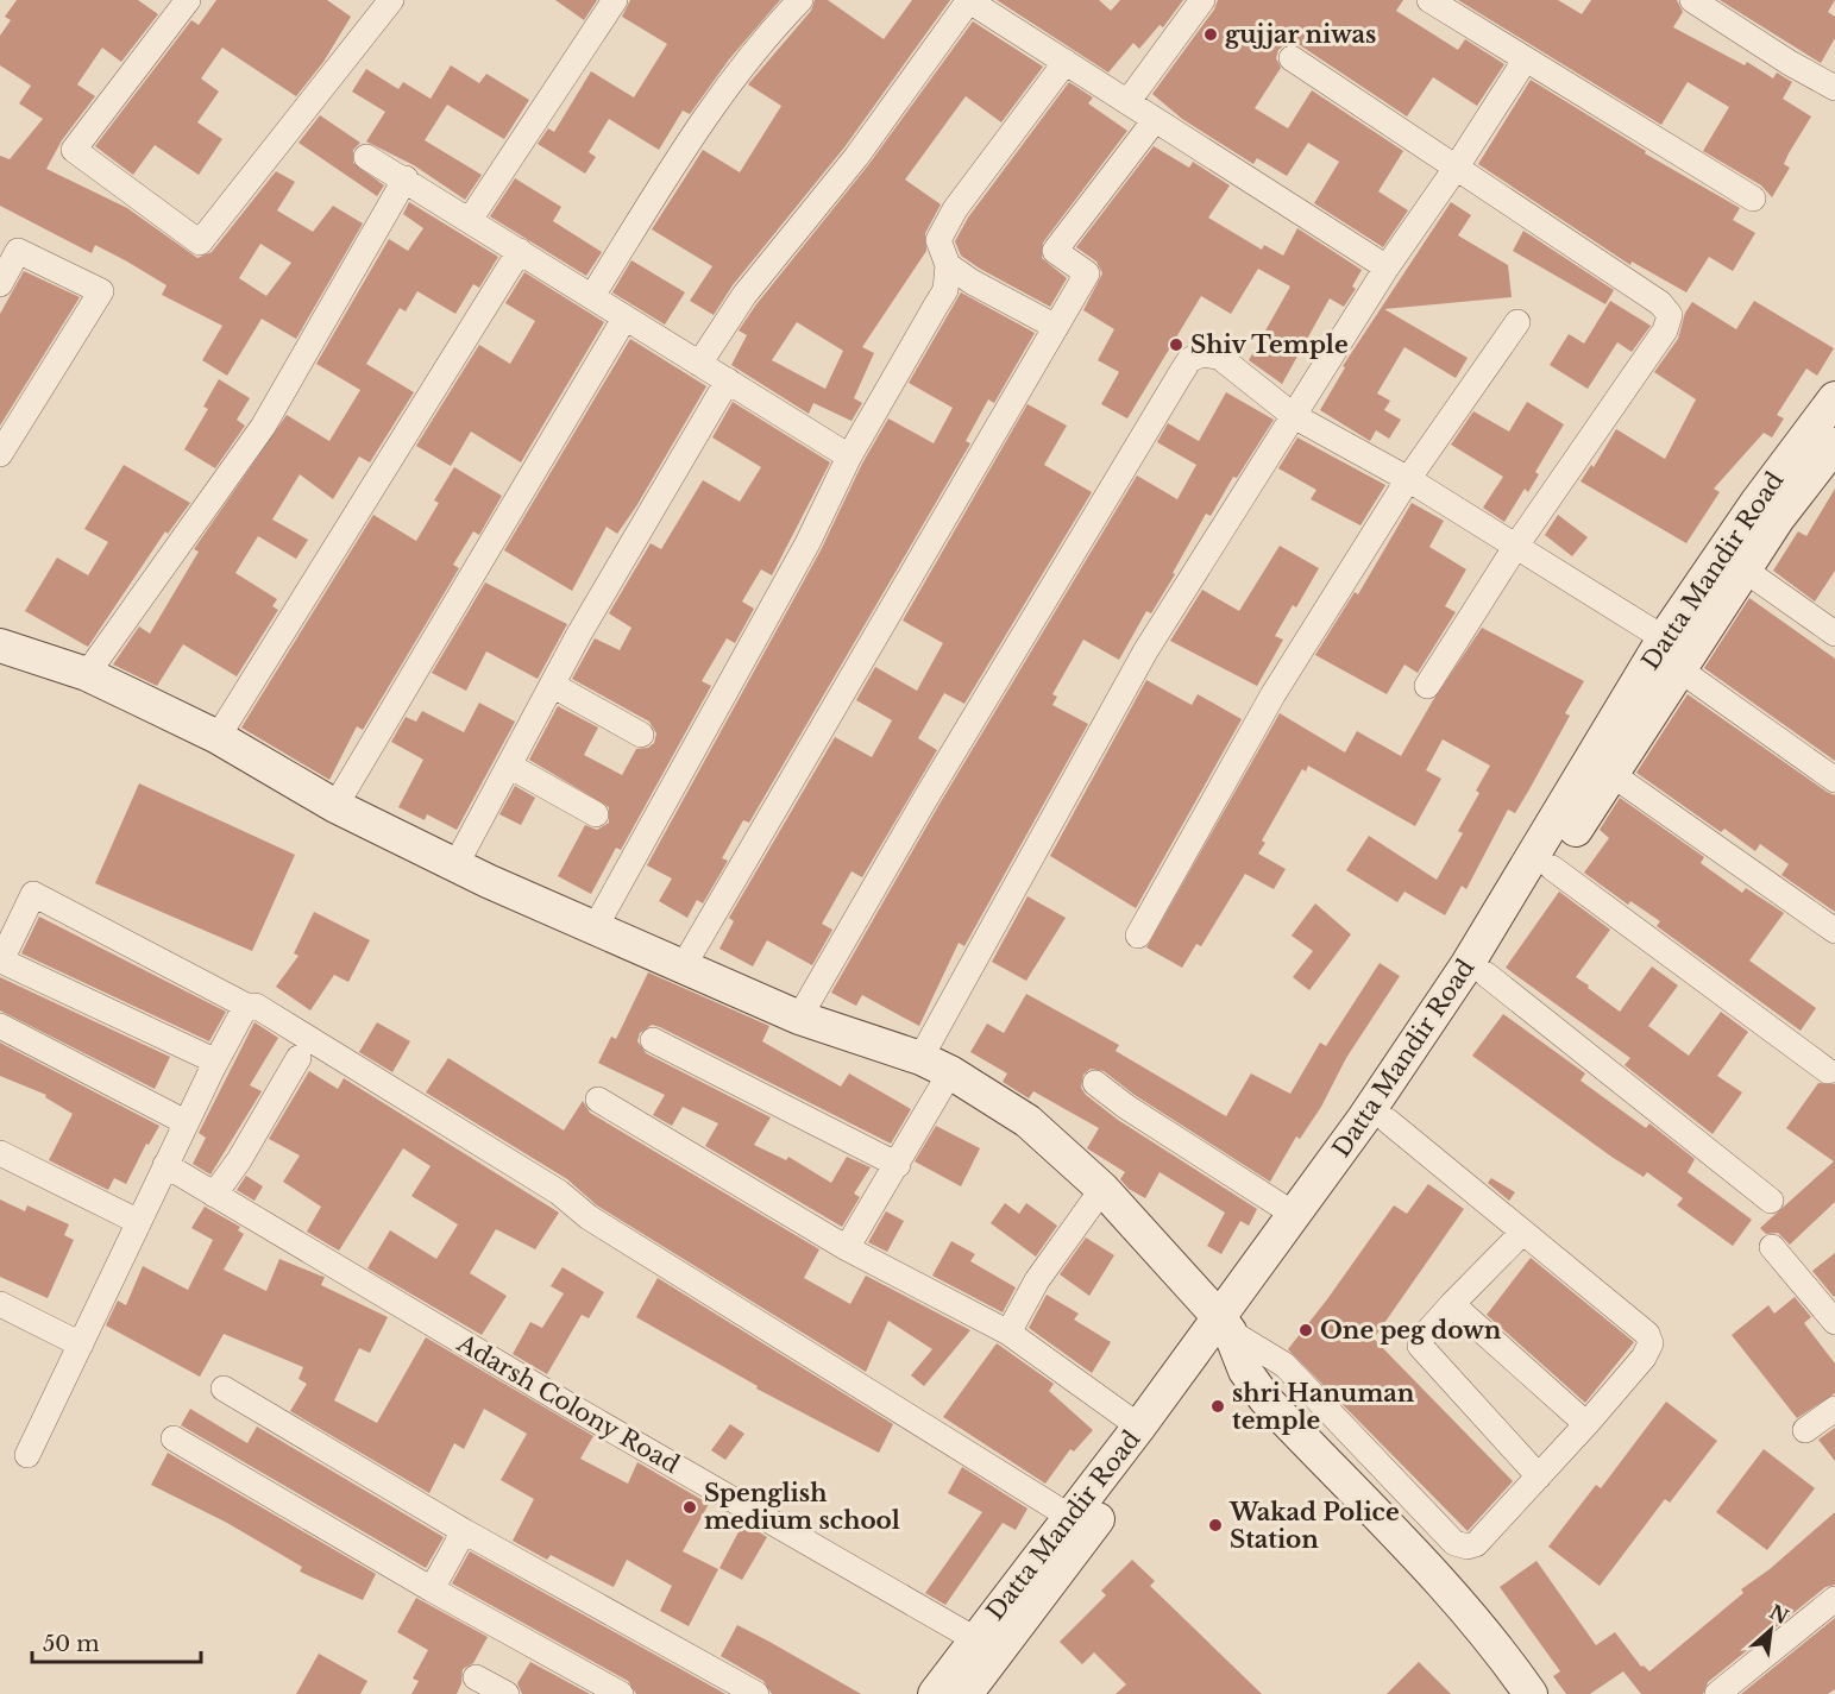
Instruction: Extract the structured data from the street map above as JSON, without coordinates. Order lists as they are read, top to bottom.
{
  "streets": {
    "main road": ["Datta Mandir Road"],
    "street": ["Adarsh Colony Road"]
  },
  "crossings": [
    ["Datta Mandir Road", "Adarsh Colony Road"]
  ],
  "places": [
    "gujjar niwas",
    "Shiv Temple",
    "One peg down",
    "shri Hanuman temple",
    "Spenglish medium school",
    "Wakad Police Station"
  ],
  "scale_bar": "50 m",
  "north": "top right"
}
